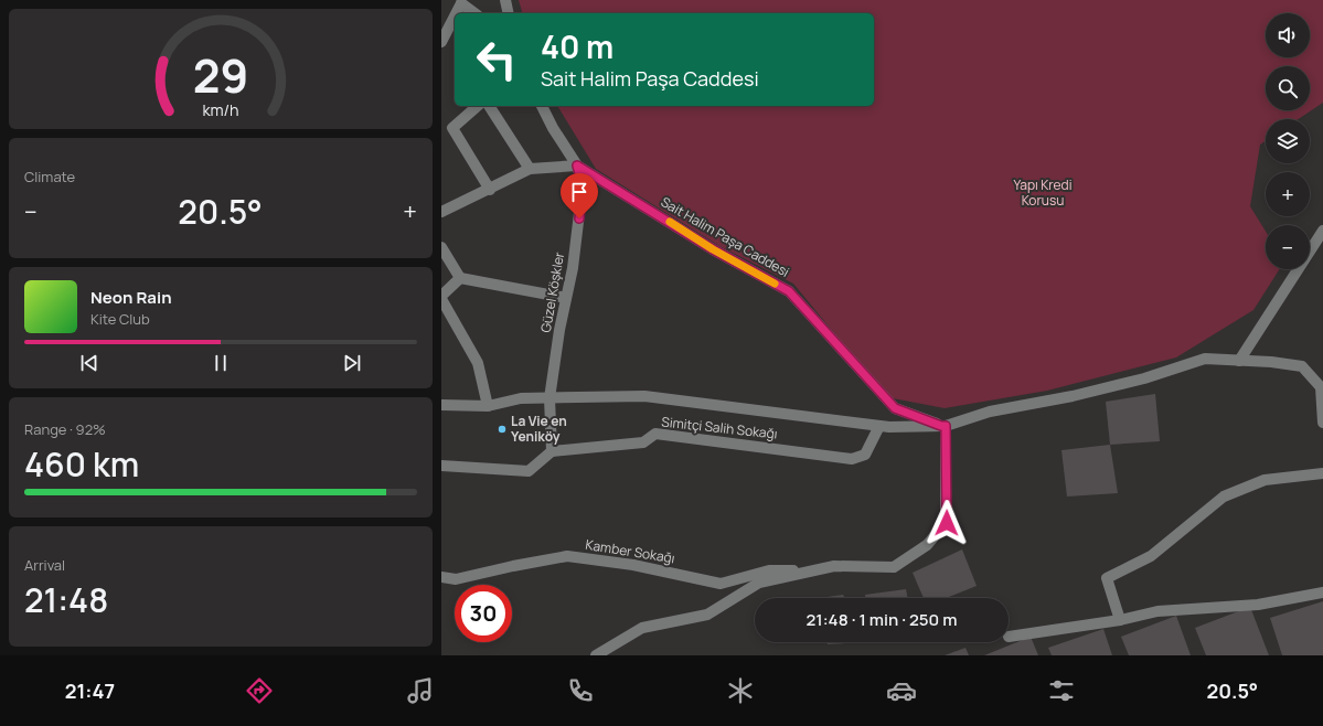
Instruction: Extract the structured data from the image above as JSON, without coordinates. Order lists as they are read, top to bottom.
{
  "streets": {
    "street": [
      "Sait Halim Paşa Caddesi",
      "Güzel Köşkler",
      "Simitçi Salih Sokağı",
      "Kamber Sokağı"
    ]
  },
  "crossings": [
    ["Sait Halim Paşa Caddesi", "Güzel Köşkler"],
    ["Güzel Köşkler", "Simitçi Salih Sokağı"]
  ],
  "parks": ["Yapı Kredi Korusu"],
  "places": ["La Vie en Yeniköy"],
  "page": {
    "map_buttons": ["+", "−"],
    "turn": ["40 m", "Sait Halim Paşa Caddesi"],
    "tile": [
      "Climate",
      ["Range · 92%", "460 km"],
      ["Arrival", "21:48"]
    ],
    "heat": ["−", "20.5°", "+"],
    "song": ["Neon Rain", "Kite Club"],
    "limit": "30",
    "trip": "21:48 · 1 min · 250 m",
    "tabs": ["21:47", "20.5°"],
    "gauge": ["29", "km/h"]
  }
}
